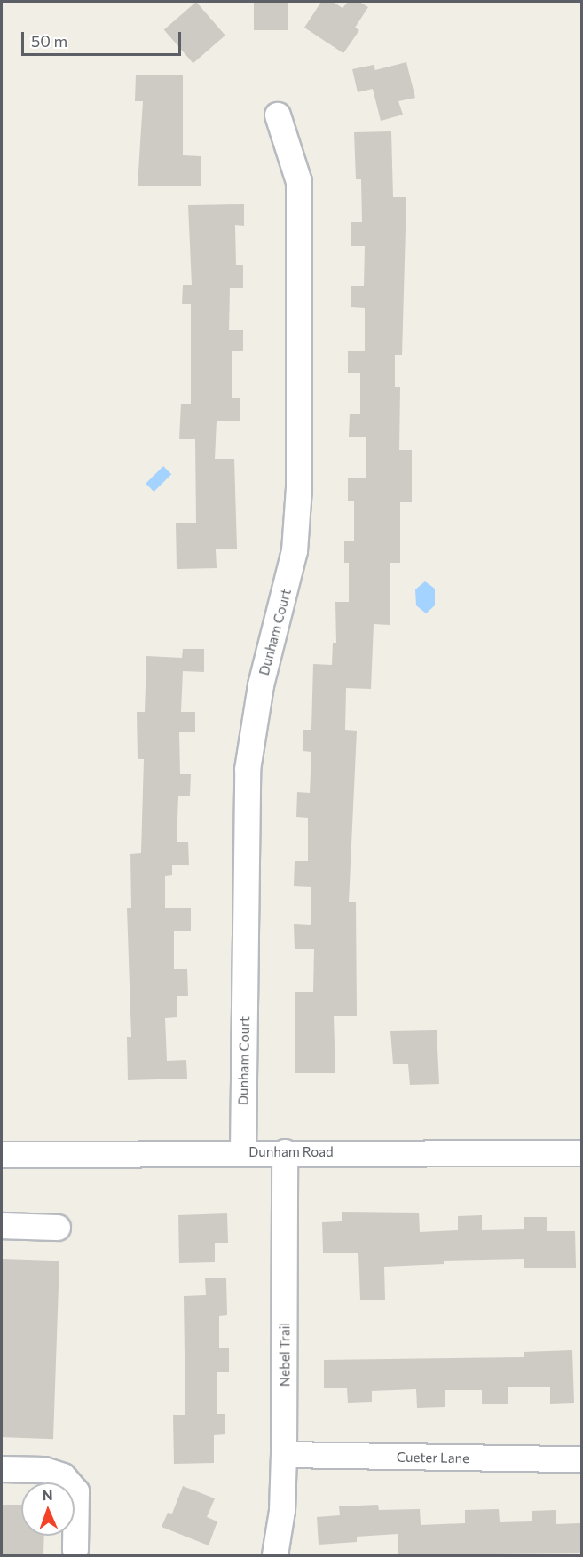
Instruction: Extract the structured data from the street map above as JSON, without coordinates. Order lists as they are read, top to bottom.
{
  "streets": {
    "street": [
      "Dunham Court",
      "Dunham Road",
      "Nebel Trail",
      "Cueter Lane"
    ]
  },
  "crossings": [
    ["Dunham Court", "Dunham Road"],
    ["Dunham Road", "Nebel Trail"],
    ["Nebel Trail", "Cueter Lane"]
  ],
  "scale_bar": "50 m",
  "north": "top"
}
